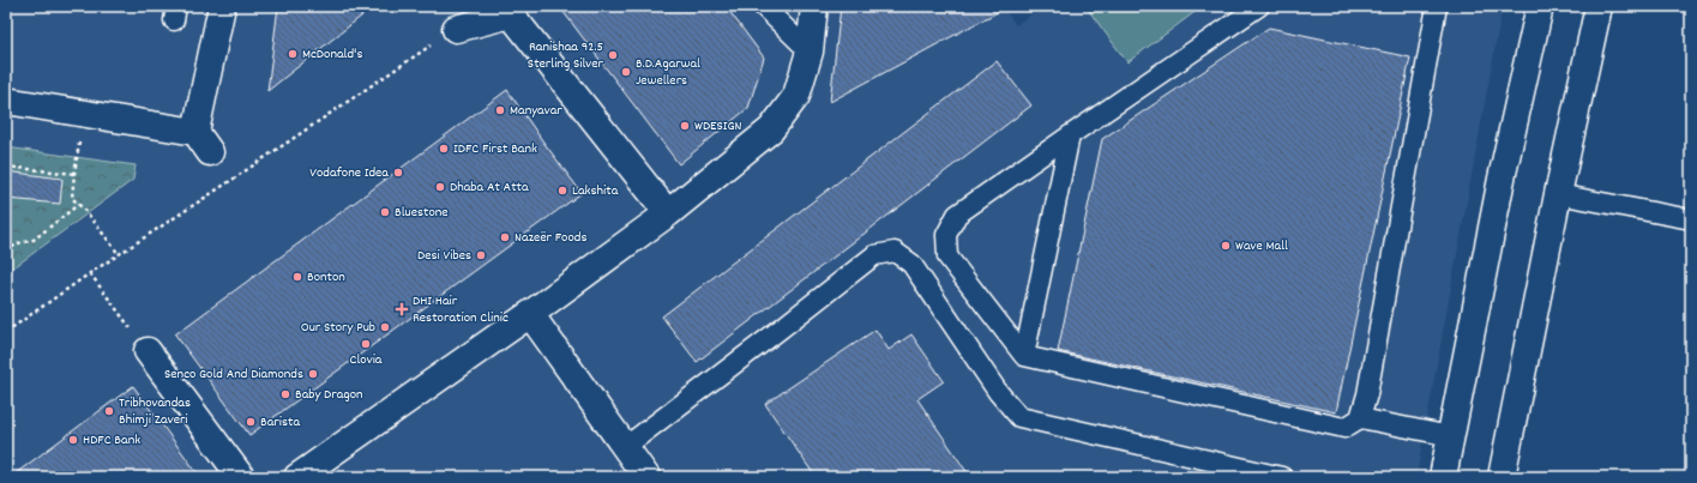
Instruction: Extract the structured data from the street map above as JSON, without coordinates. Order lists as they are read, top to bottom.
{
  "places": {
    "other": [
      "McDonald's",
      "Ranishaa 92.5 Sterling Silver",
      "B.D.Agarwal Jewellers",
      "Manyavar",
      "WDESIGN",
      "IDFC First Bank",
      "Vodafone Idea",
      "Dhaba At Atta",
      "Lakshita",
      "Bluestone",
      "Nazeër Foods",
      "Wave Mall",
      "Desi Vibes",
      "Bonton",
      "Our Story Pub",
      "Clovia",
      "Senco Gold And Diamonds",
      "Baby Dragon",
      "Tribhovandas Bhimji Zaveri",
      "Barista",
      "HDFC Bank"
    ],
    "health": ["DHI Hair Restoration Clinic"]
  }
}
